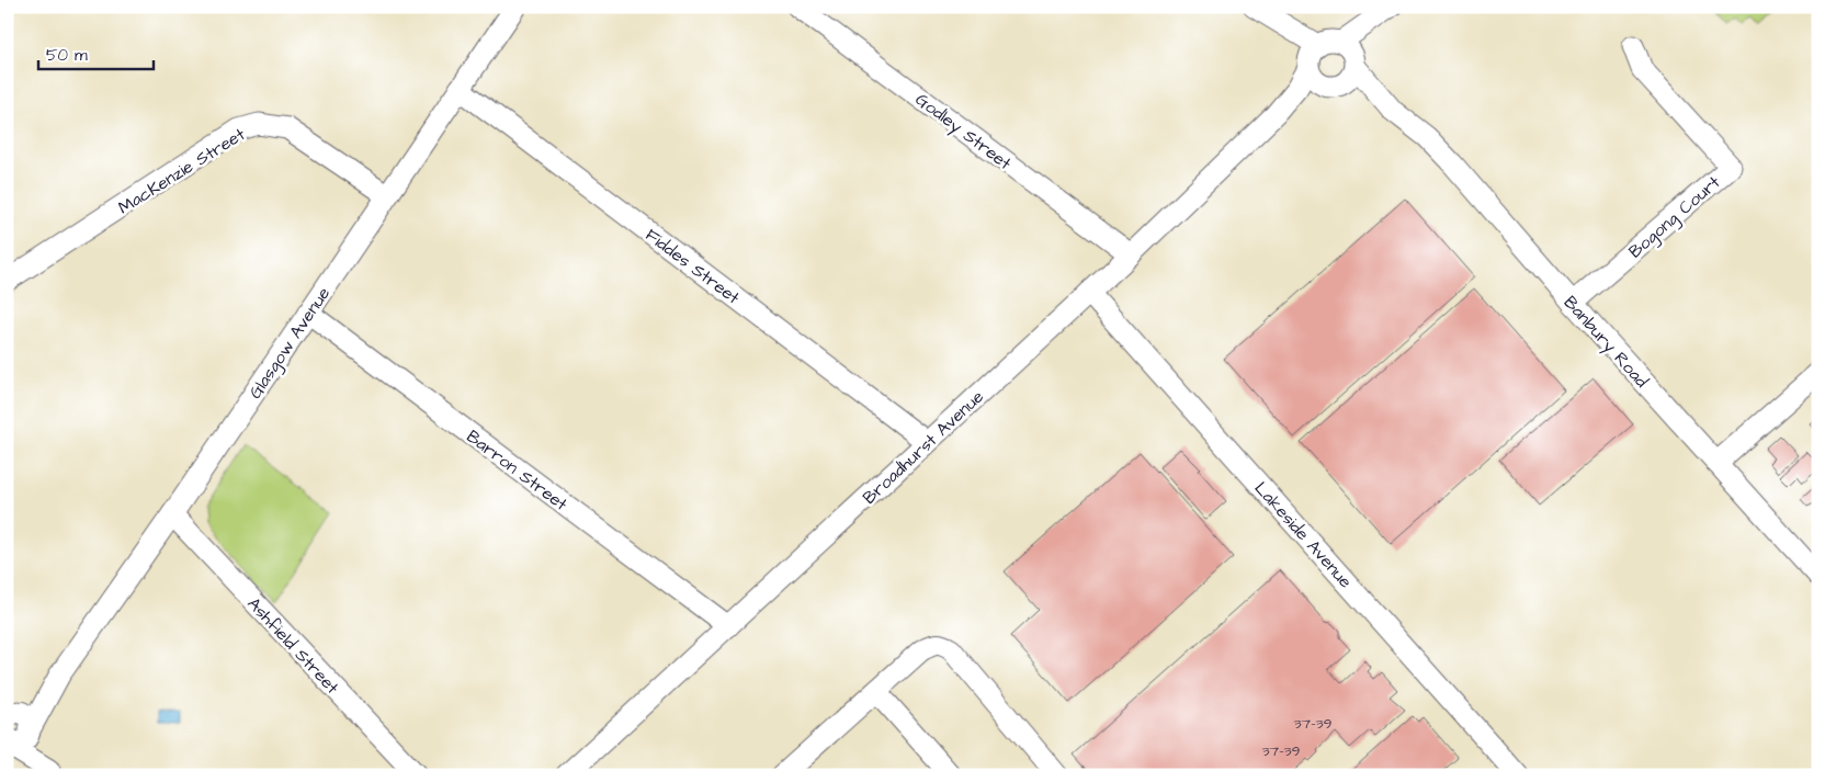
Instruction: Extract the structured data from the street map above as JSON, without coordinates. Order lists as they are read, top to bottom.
{
  "streets": {
    "street": [
      "Godley Street",
      "MacKenzie Street",
      "Bogong Court",
      "Fiddes Street",
      "Banbury Road",
      "Glasgow Avenue",
      "Broadhurst Avenue",
      "Barron Street",
      "Lakeside Avenue",
      "Ashfield Street"
    ]
  },
  "crossings": [
    ["Godley Street", "Broadhurst Avenue"],
    ["MacKenzie Street", "Glasgow Avenue"],
    ["Bogong Court", "Banbury Road"],
    ["Fiddes Street", "Glasgow Avenue"],
    ["Fiddes Street", "Broadhurst Avenue"],
    ["Banbury Road", "Broadhurst Avenue"],
    ["Glasgow Avenue", "Barron Street"],
    ["Glasgow Avenue", "Ashfield Street"],
    ["Broadhurst Avenue", "Barron Street"],
    ["Broadhurst Avenue", "Lakeside Avenue"]
  ],
  "house_numbers": ["37-39", "37-39"],
  "scale_bar": "50 m"
}
